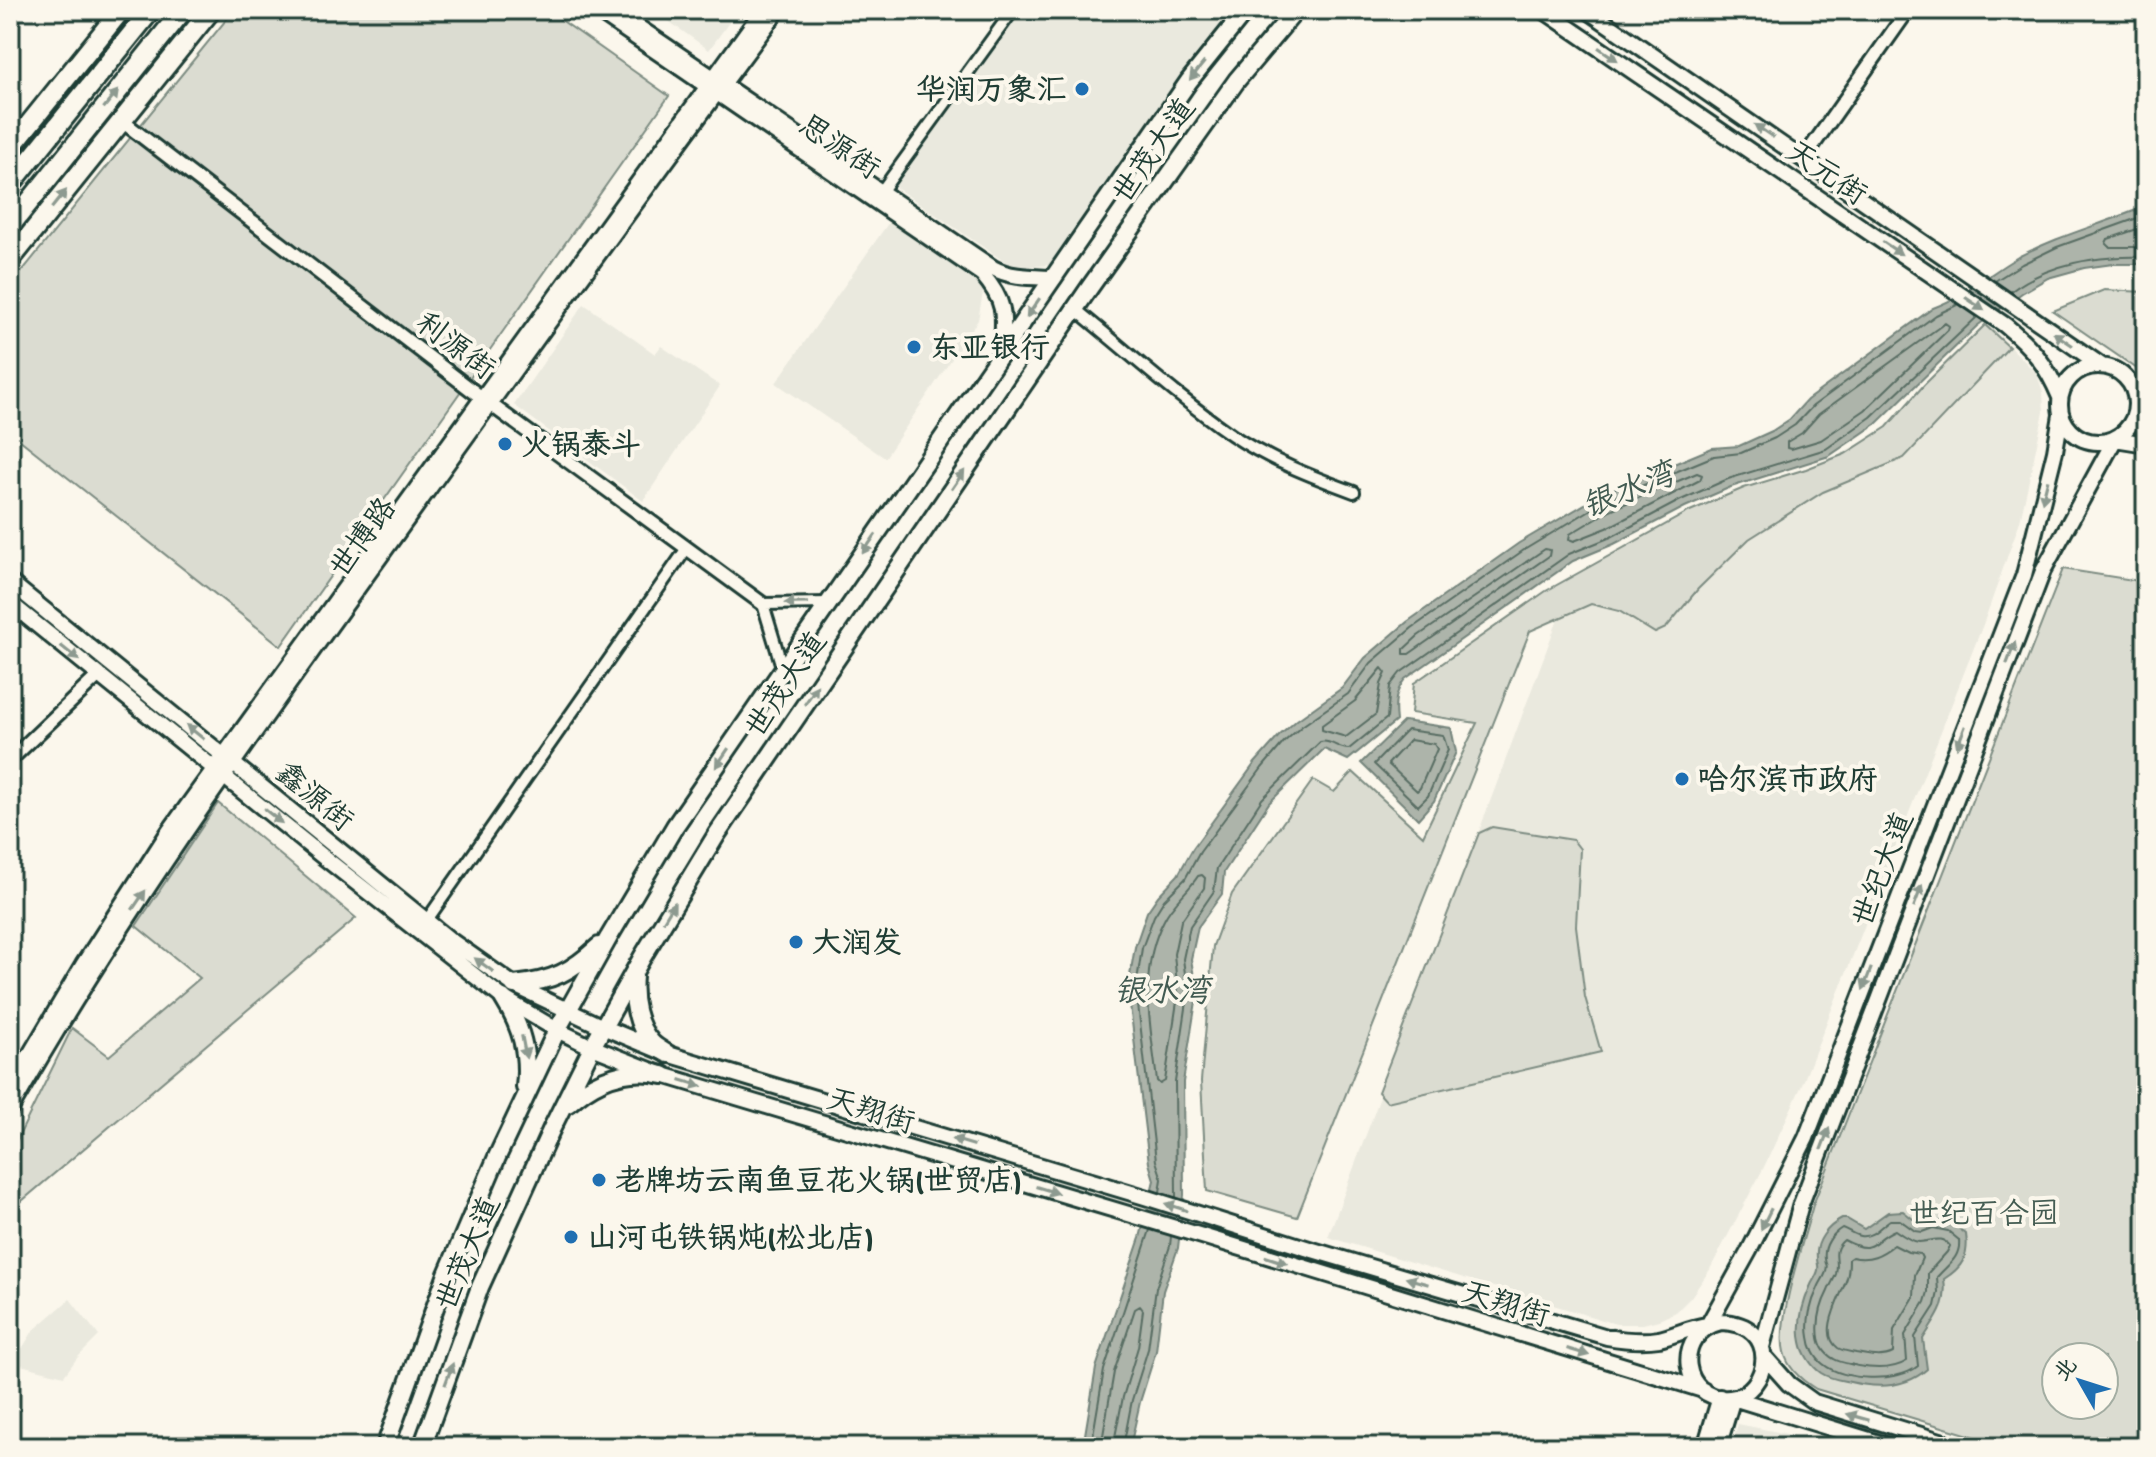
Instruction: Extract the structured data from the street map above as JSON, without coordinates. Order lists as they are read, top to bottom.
{
  "streets": {
    "main road": [
      "思源街",
      "世茂大道",
      "天元街",
      "世博路",
      "鑫源街",
      "世纪大道",
      "天翔街"
    ],
    "street": ["利源街"]
  },
  "crossings": [
    ["思源街", "世茂大道"],
    ["思源街", "世博路"],
    ["世茂大道", "鑫源街"],
    ["世茂大道", "天翔街"],
    ["天元街", "世纪大道"],
    ["利源街", "世博路"],
    ["世博路", "鑫源街"],
    ["鑫源街", "天翔街"],
    ["世纪大道", "天翔街"]
  ],
  "water": ["银水湾"],
  "parks": ["世纪百合园"],
  "places": [
    "华润万象汇",
    "东亚银行",
    "火锅泰斗",
    "哈尔滨市政府",
    "大润发",
    "老牌坊云南鱼豆花火锅(世贸店)",
    "山河屯铁锅炖(松北店)"
  ],
  "north": "top left"
}
